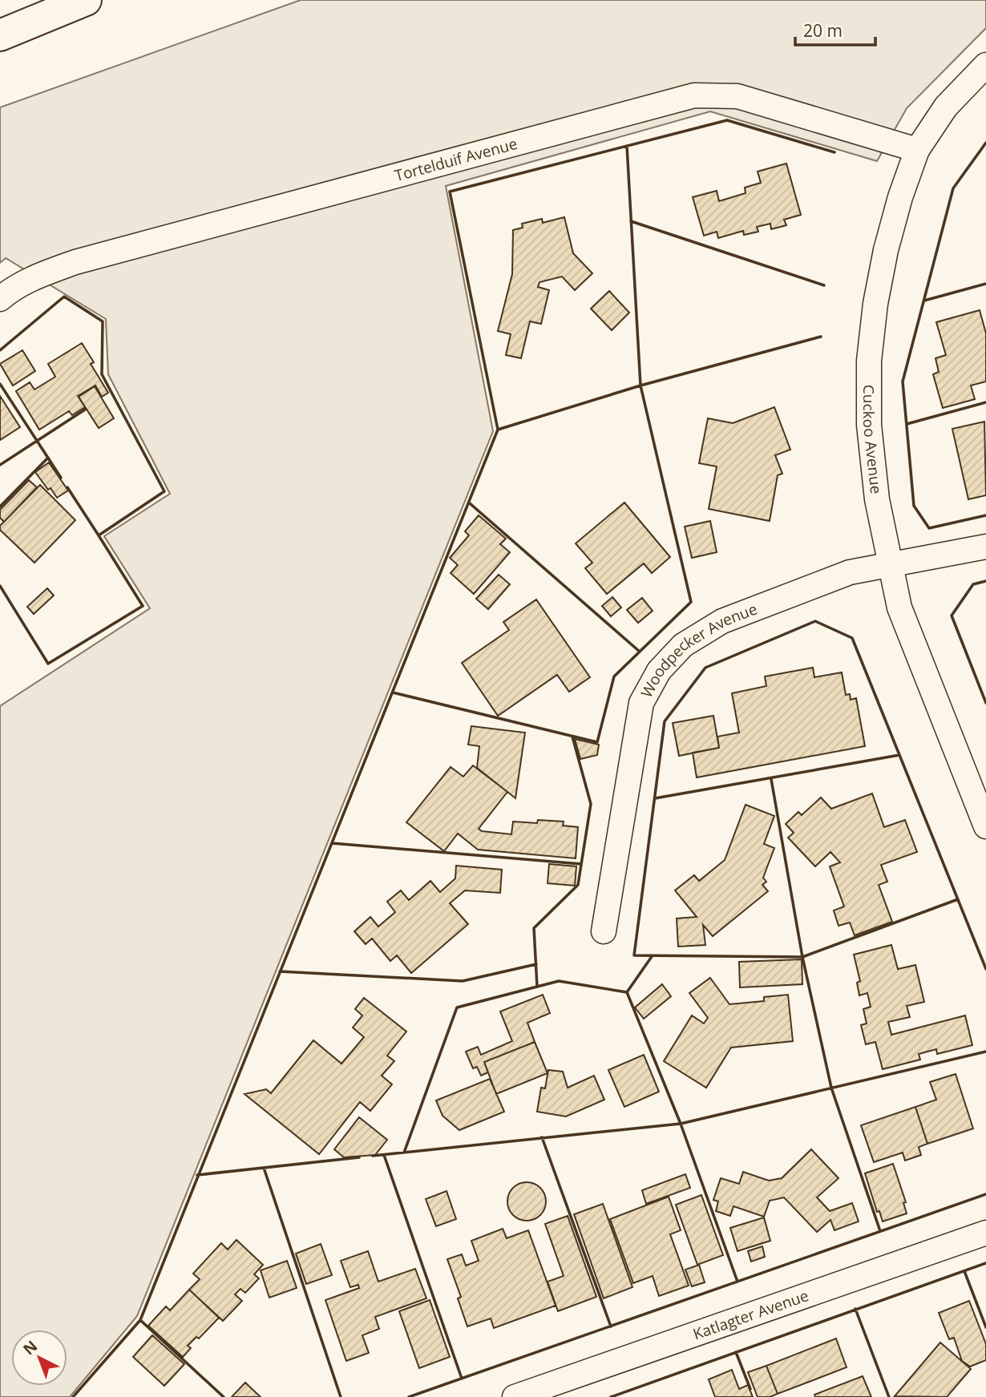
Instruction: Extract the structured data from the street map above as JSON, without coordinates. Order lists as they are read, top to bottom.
{
  "streets": {
    "street": [
      "Tortelduif Avenue",
      "Cuckoo Avenue",
      "Woodpecker Avenue",
      "Katlagter Avenue"
    ]
  },
  "crossings": [
    ["Tortelduif Avenue", "Cuckoo Avenue"],
    ["Cuckoo Avenue", "Woodpecker Avenue"]
  ],
  "scale_bar": "20 m",
  "north": "top left"
}
